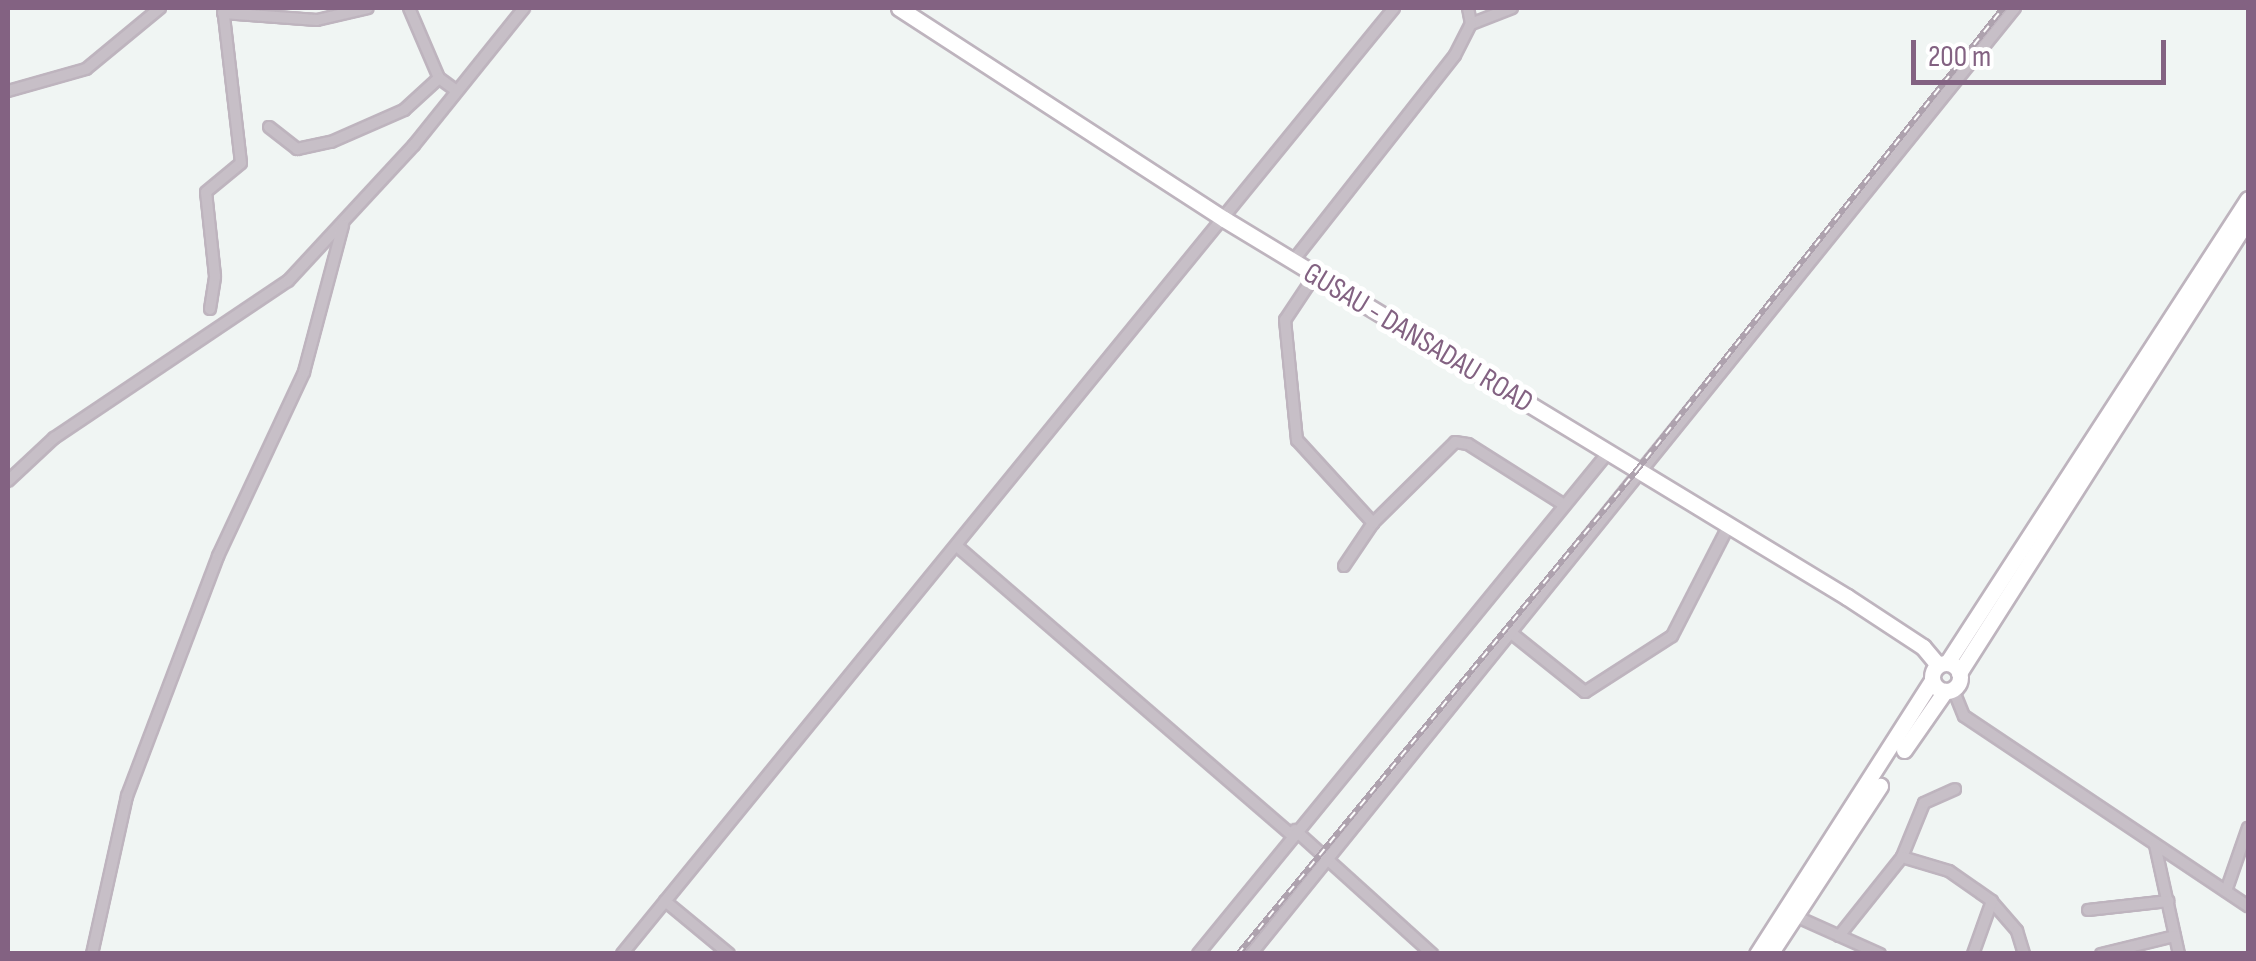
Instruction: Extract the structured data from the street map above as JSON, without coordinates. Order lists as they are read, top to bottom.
{
  "streets": {
    "main road": ["GUSAU - DANSADAU ROAD"]
  },
  "scale_bar": "200 m"
}
